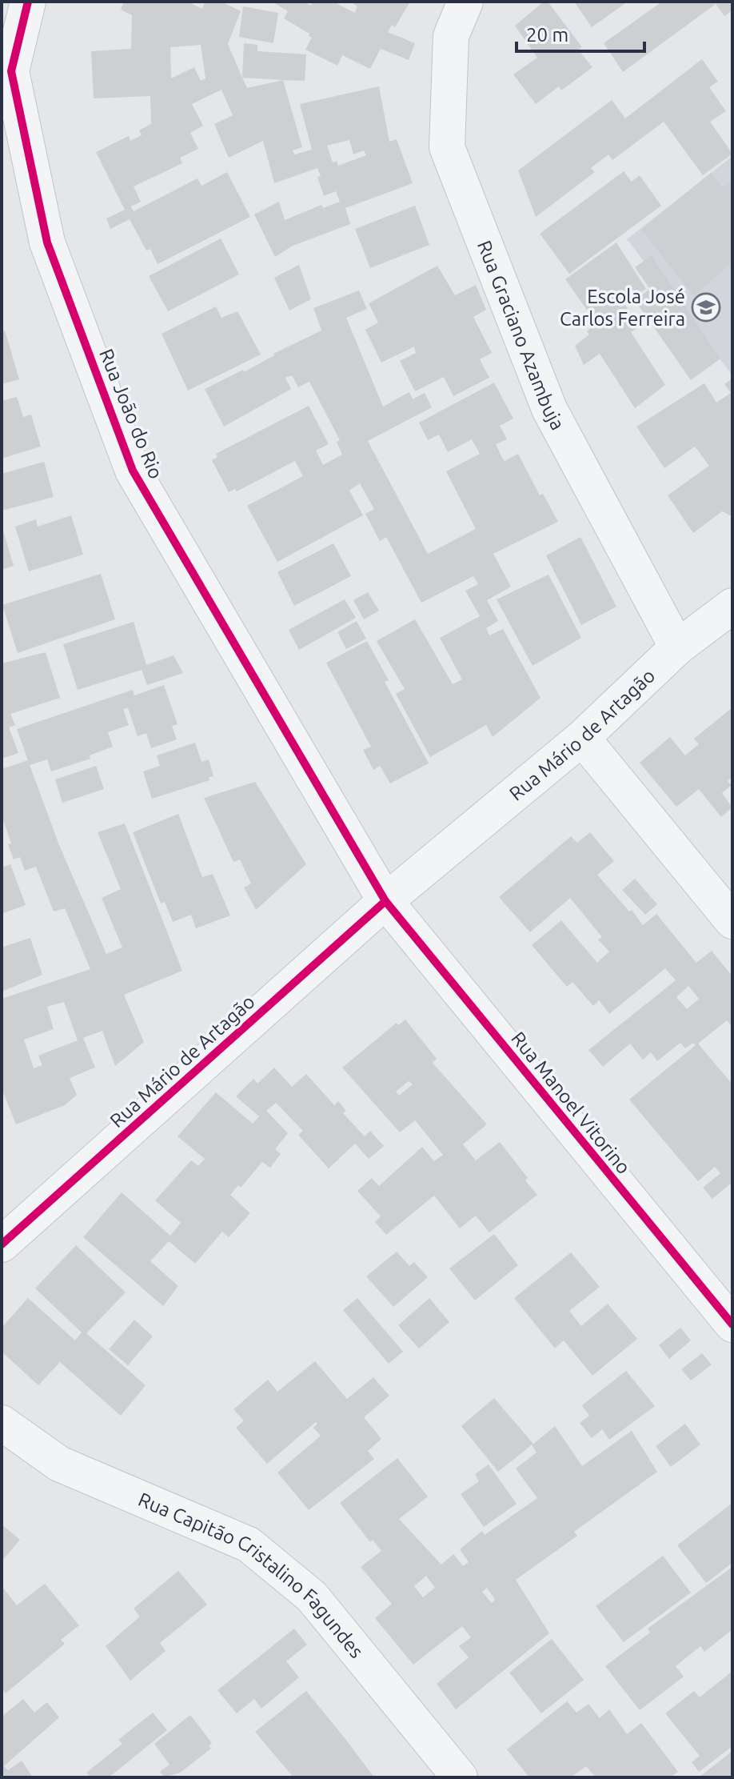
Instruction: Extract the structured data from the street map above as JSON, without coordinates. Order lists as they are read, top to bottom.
{
  "streets": {
    "street": [
      "Rua Graciano Azambuja",
      "Rua João do Rio",
      "Rua Mário de Artagão",
      "Rua Manoel Vitorino",
      "Rua Capitão Cristalino Fagundes"
    ]
  },
  "crossings": [
    ["Rua Graciano Azambuja", "Rua Mário de Artagão"],
    ["Rua João do Rio", "Rua Mário de Artagão"],
    ["Rua João do Rio", "Rua Manoel Vitorino"],
    ["Rua Mário de Artagão", "Rua Manoel Vitorino"]
  ],
  "places": {
    "school or university": ["Escola José Carlos Ferreira"]
  },
  "scale_bar": "20 m"
}
